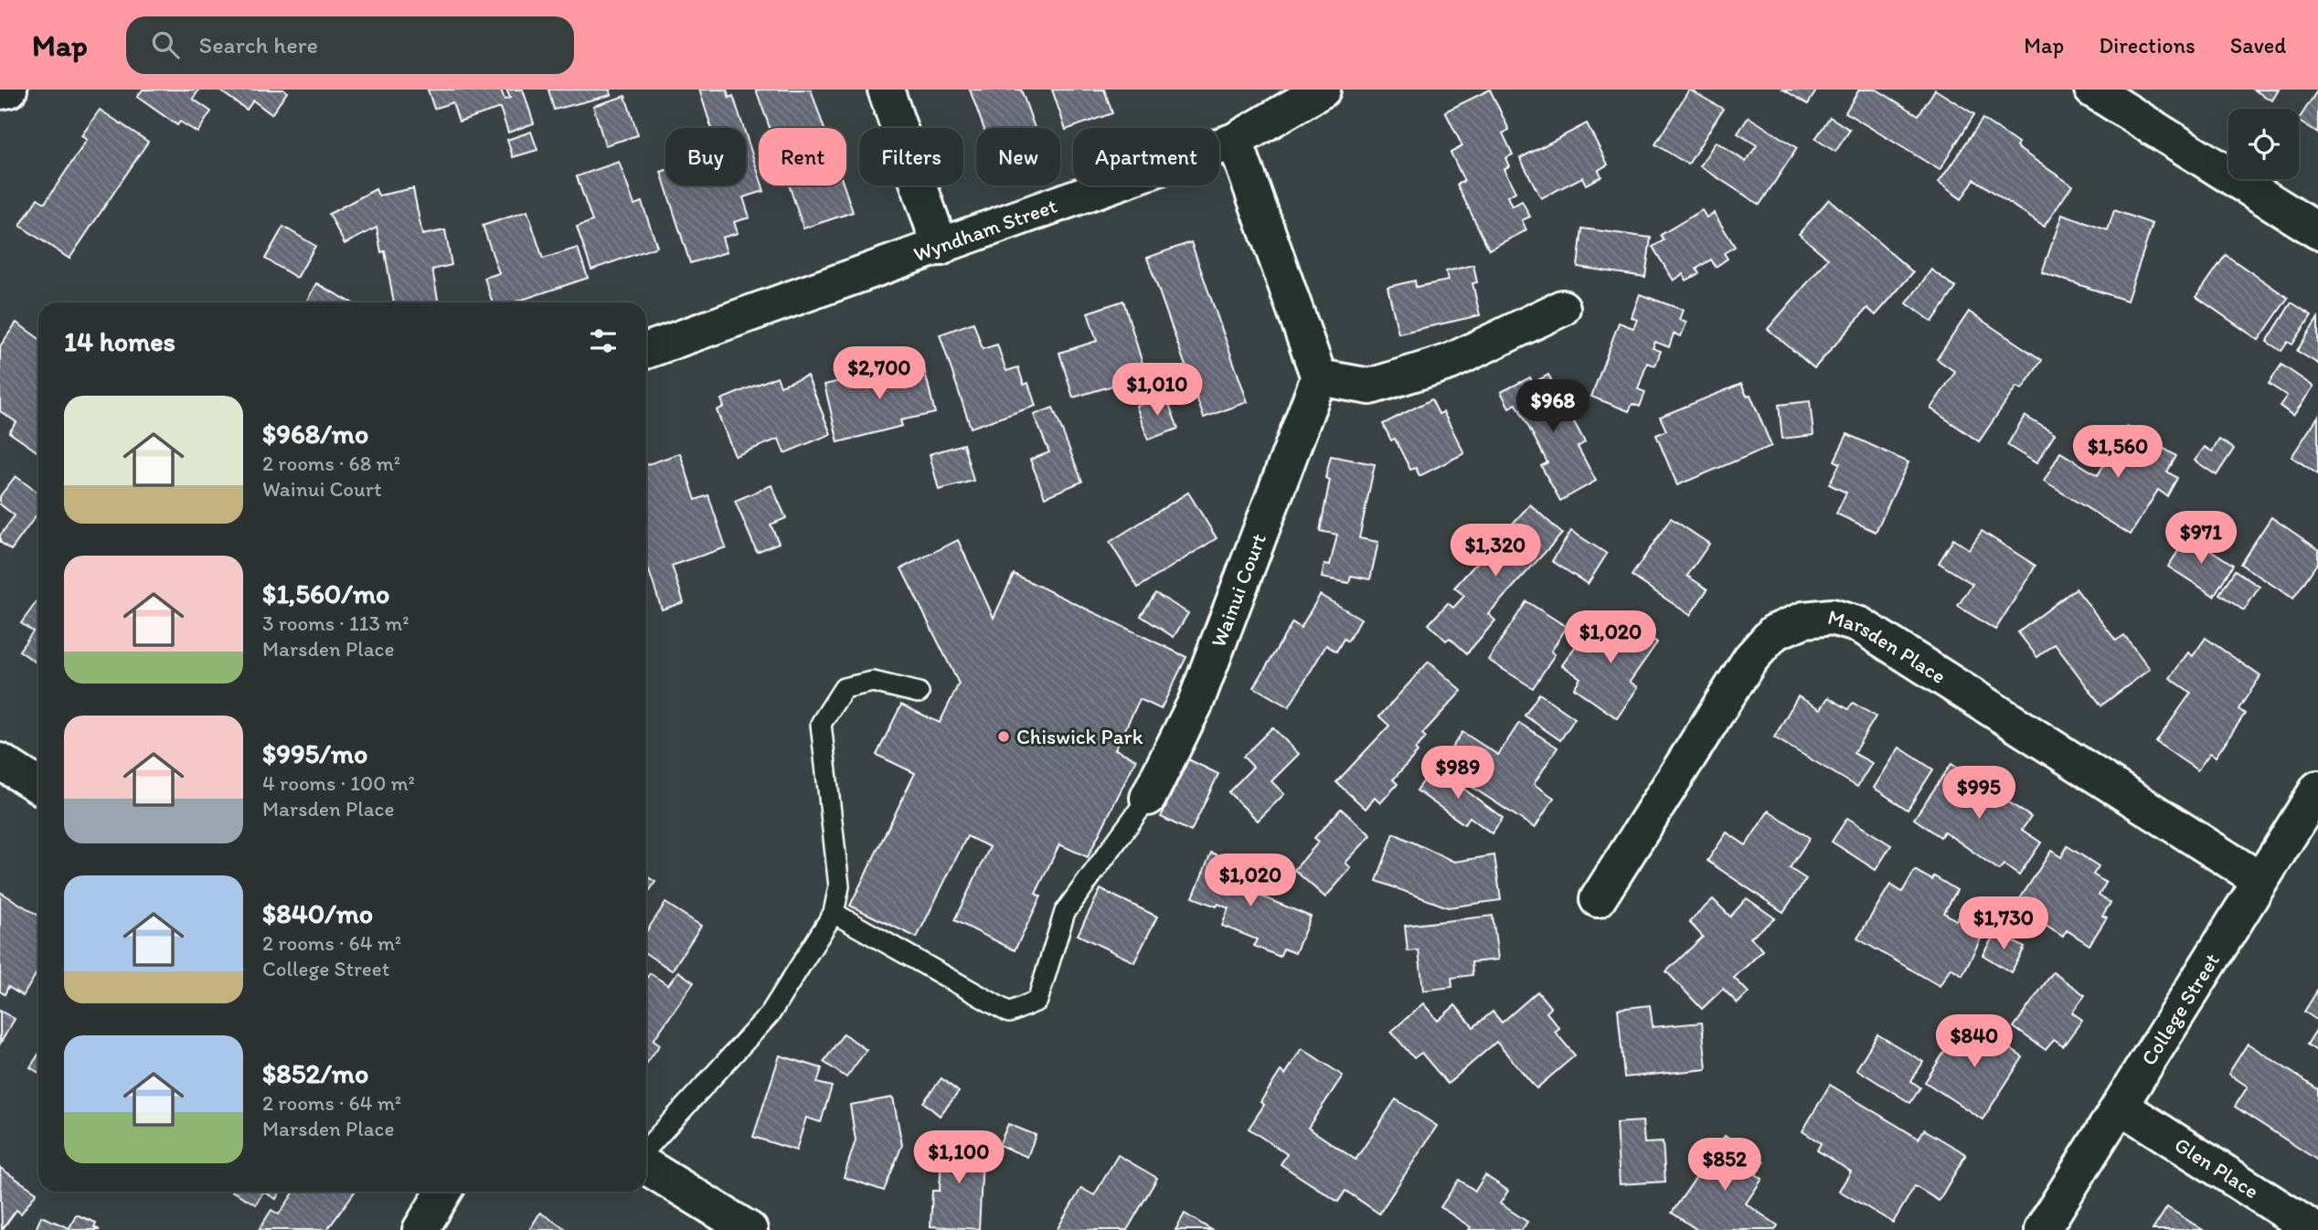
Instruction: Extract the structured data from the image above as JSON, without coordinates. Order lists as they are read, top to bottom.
{
  "streets": {
    "street": [
      "Wyndham Street",
      "Wainui Court",
      "Marsden Place",
      "College Street",
      "Glen Place"
    ]
  },
  "crossings": [
    ["Marsden Place", "College Street"],
    ["College Street", "Glen Place"]
  ],
  "places": ["Chiswick Park"],
  "page": {
    "header": "Map",
    "search": "Search here",
    "nav": ["Map", "Directions", "Saved"],
    "chip": [
      "Buy",
      "Rent",
      "Filters",
      "New",
      "Apartment"
    ],
    "heading": "14 homes",
    "price": [
      "$2,700",
      "$1,010",
      "$968",
      "$1,560",
      "$971",
      "$1,320",
      "$1,020",
      "$989",
      "$995",
      "$1,020",
      "$1,730",
      "$840",
      "$1,100",
      "$852"
    ],
    "list": [
      {
        "name": "$968/mo",
        "note": "2 rooms · 68 m² · Wainui Court"
      },
      {
        "name": "$1,560/mo",
        "note": "3 rooms · 113 m² · Marsden Place"
      },
      {
        "name": "$995/mo",
        "note": "4 rooms · 100 m² · Marsden Place"
      },
      {
        "name": "$840/mo",
        "note": "2 rooms · 64 m² · College Street"
      },
      {
        "name": "$852/mo",
        "note": "2 rooms · 64 m² · Marsden Place"
      }
    ]
  }
}
